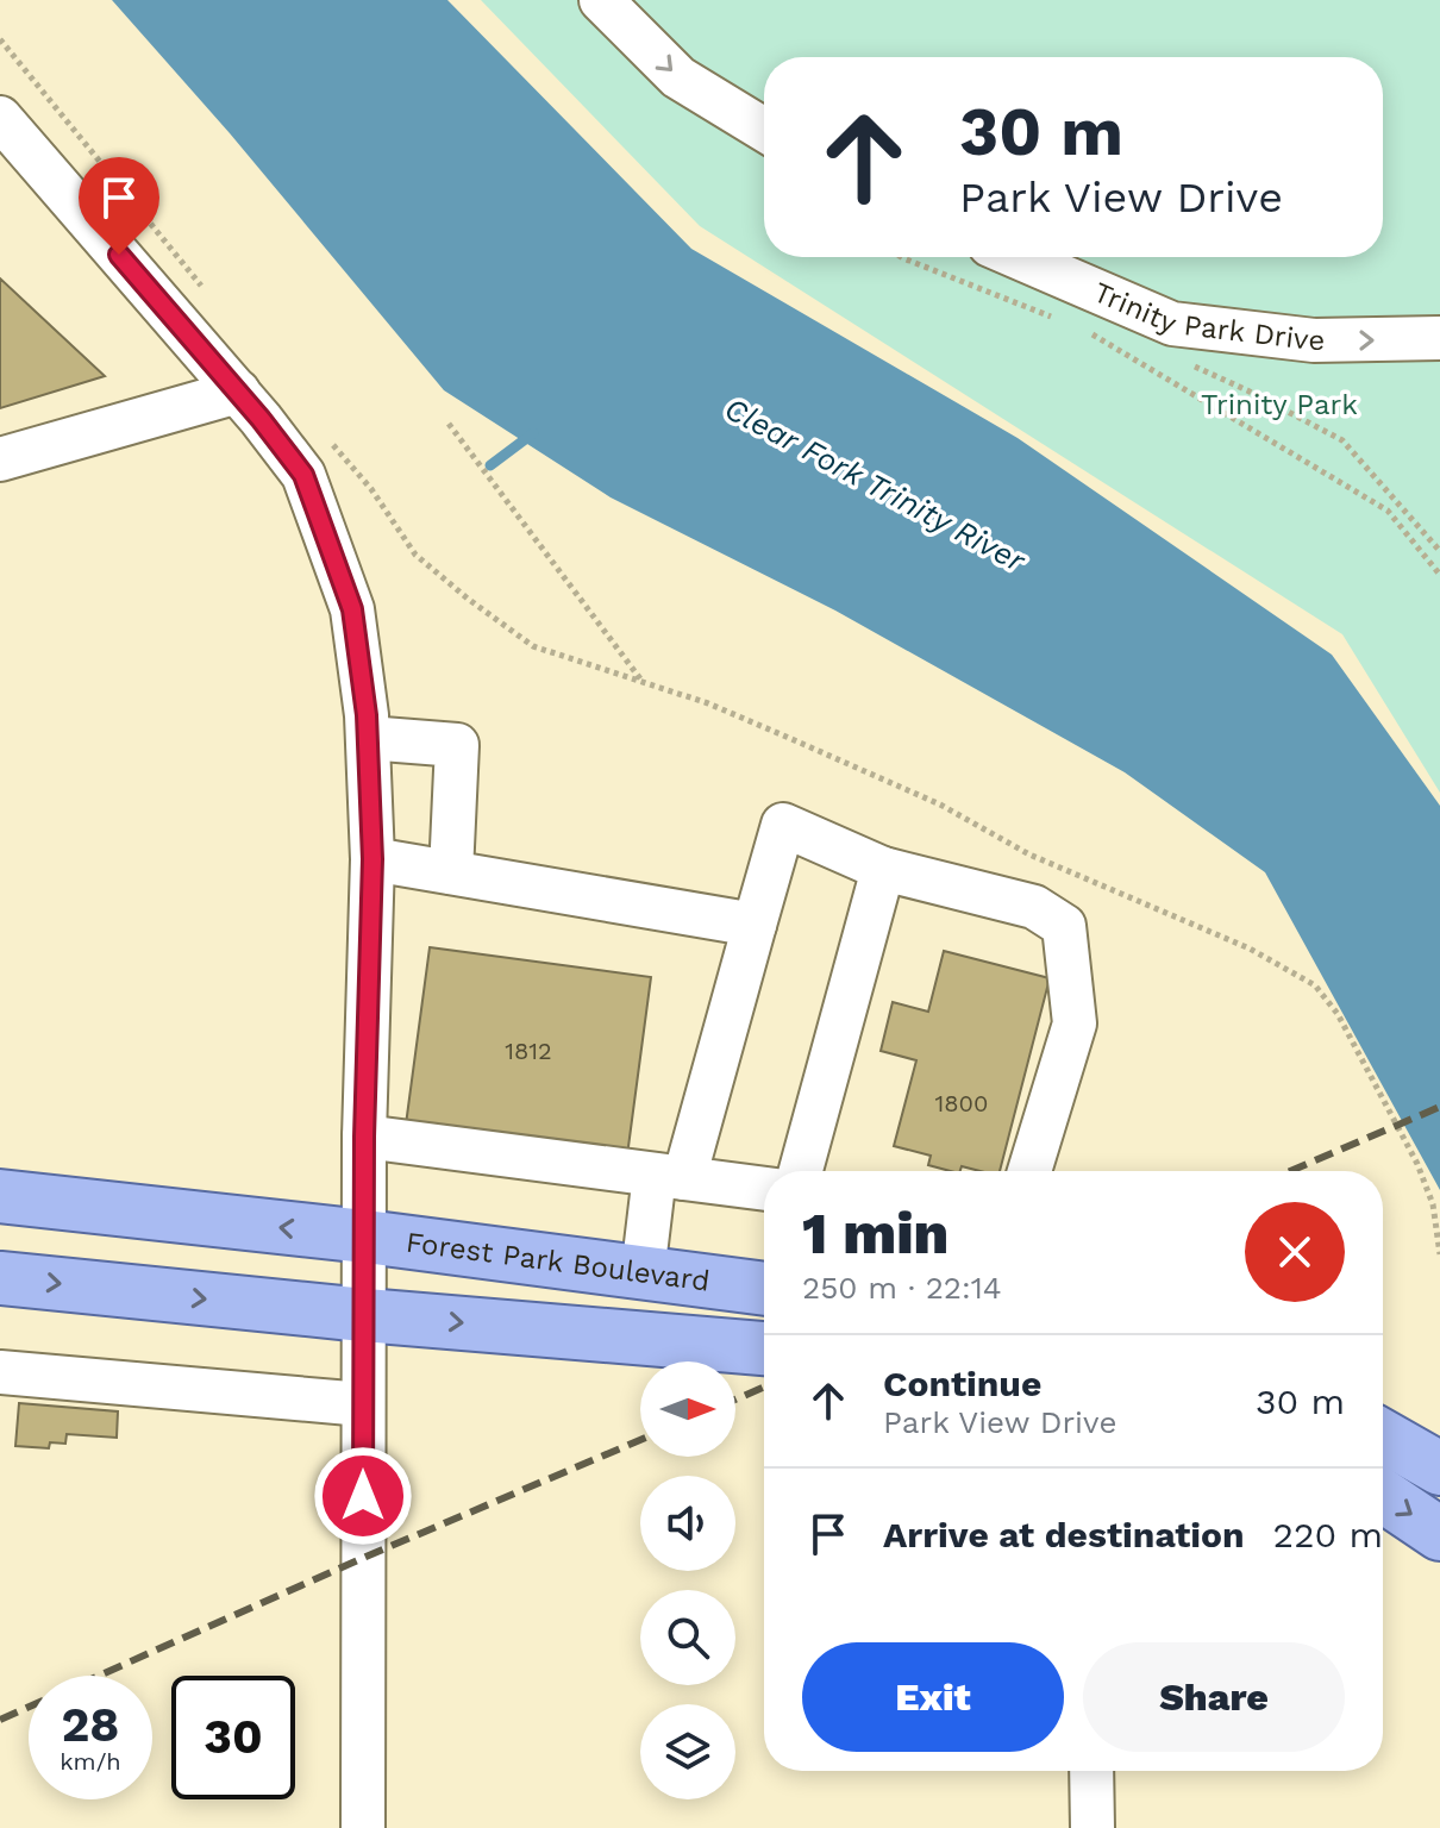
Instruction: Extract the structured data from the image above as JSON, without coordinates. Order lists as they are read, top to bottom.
{
  "streets": {
    "main road": ["Forest Park Boulevard"],
    "street": ["Trinity Park Drive"]
  },
  "one_way": ["Trinity Park Drive"],
  "water": ["Clear Fork Trinity River"],
  "parks": ["Trinity Park"],
  "house_numbers": ["1812", "1800"],
  "north": "right",
  "page": {
    "turn": ["30 m", "Park View Drive"],
    "heading": ["1 min", "250 m · 22:14"],
    "list": [
      {
        "name": "Continue",
        "note": "Park View Drive",
        "value": "30 m"
      },
      {
        "name": "Arrive at destination",
        "value": "220 m"
      }
    ],
    "buttons": ["Exit", "Share"],
    "speed": "28 km/h",
    "limit": "30"
  }
}
